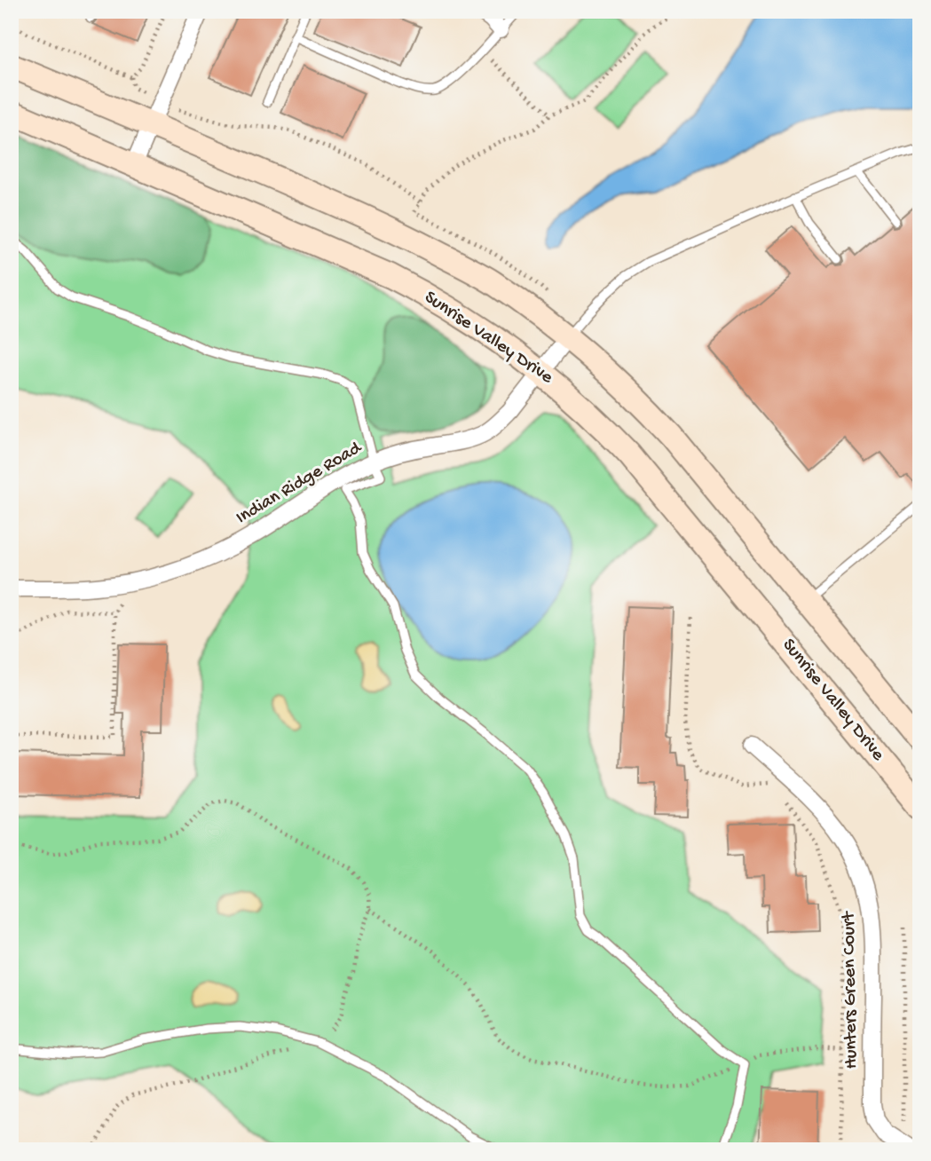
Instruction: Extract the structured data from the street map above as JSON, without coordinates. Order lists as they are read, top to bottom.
{
  "streets": {
    "main road": ["Sunrise Valley Drive"],
    "street": ["Indian Ridge Road", "Hunters Green Court"]
  },
  "crossings": [
    ["Sunrise Valley Drive", "Indian Ridge Road"]
  ]
}
